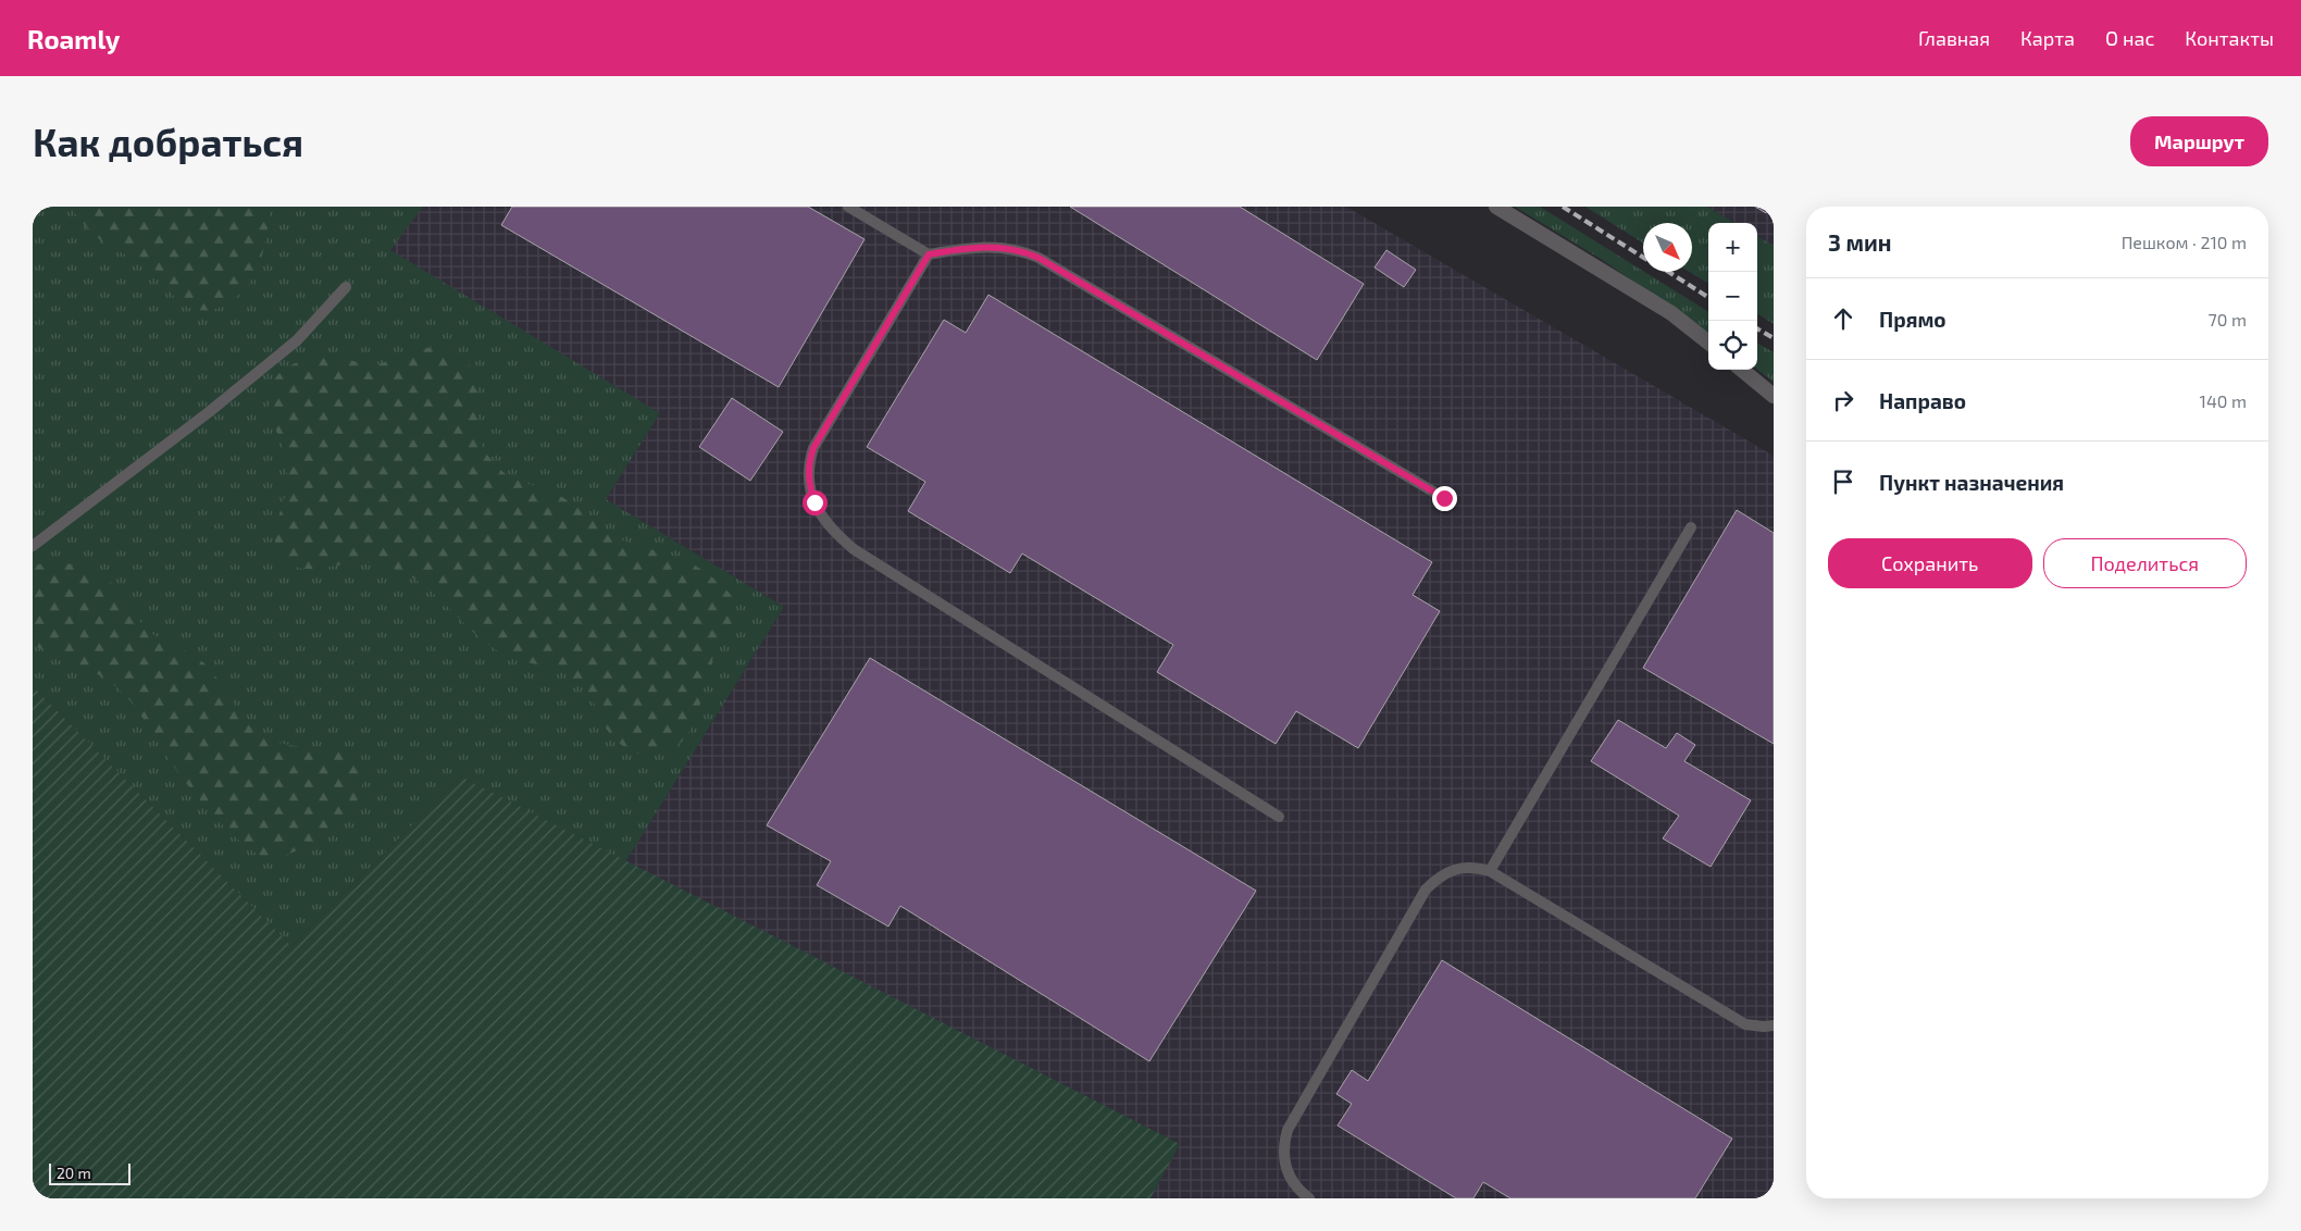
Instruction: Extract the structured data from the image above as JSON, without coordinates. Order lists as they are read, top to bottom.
{
  "scale_bar": "20 m",
  "north": "bottom right",
  "page": {
    "header": "Roamly",
    "nav": [
      "Главная",
      "Карта",
      "О нас",
      "Контакты"
    ],
    "buttons": [
      "Маршрут",
      ["Сохранить", "Поделиться"]
    ],
    "title": "Как добраться",
    "heading": ["3 мин", "Пешком · 210 m"],
    "map_buttons": ["+", "−"],
    "list": [
      ["Прямо", "70 m"],
      ["Направо", "140 m"],
      "Пункт назначения"
    ],
    "scale": "20 m"
  }
}
